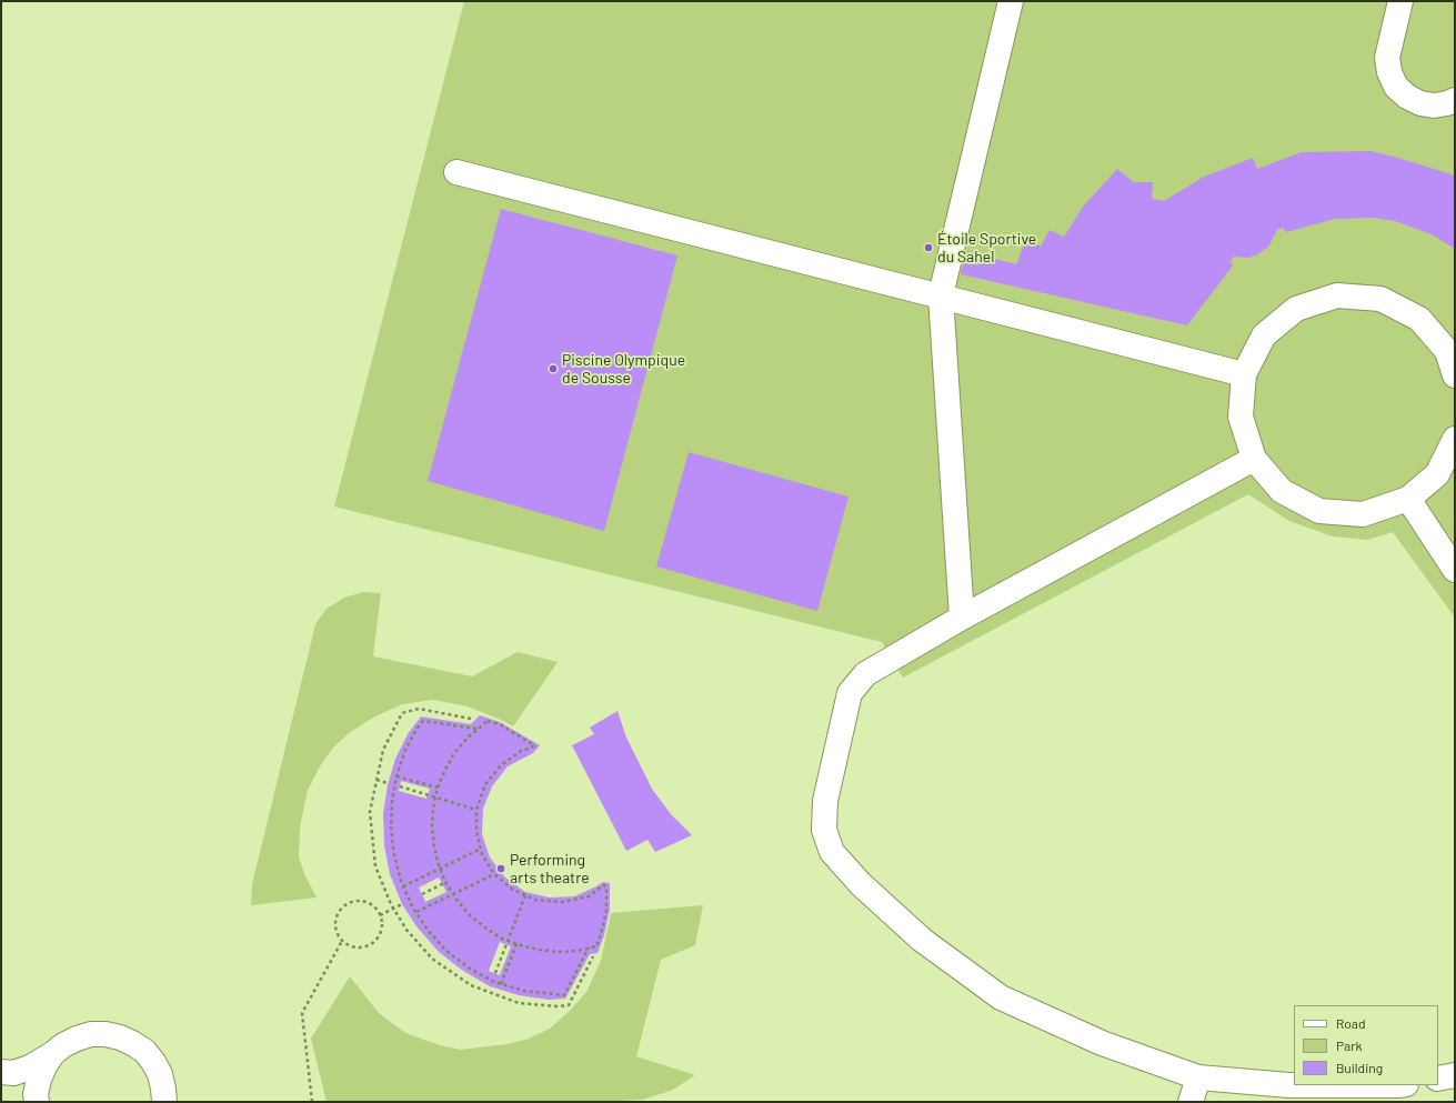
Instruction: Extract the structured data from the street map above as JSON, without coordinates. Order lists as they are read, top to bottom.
{
  "places": ["Étoile Sportive du Sahel", "Piscine Olympique de Sousse", "Performing arts theatre"],
  "legend": ["Road", "Park", "Building"]
}
